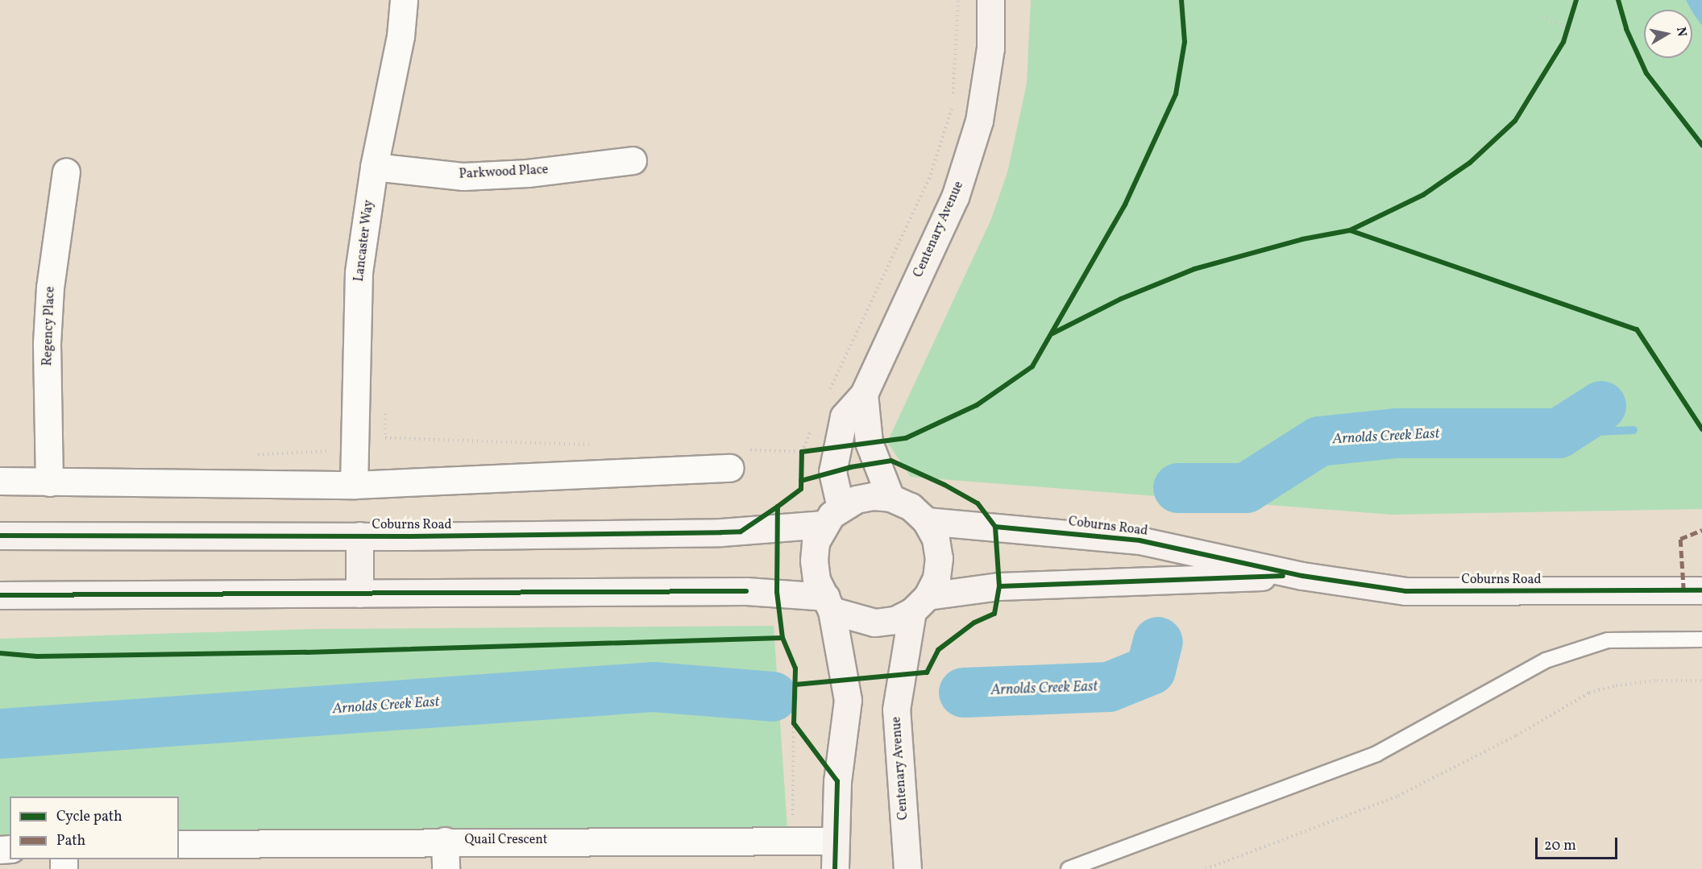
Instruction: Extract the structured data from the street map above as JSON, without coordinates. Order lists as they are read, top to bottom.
{
  "streets": {
    "street": [
      "Parkwood Place",
      "Centenary Avenue",
      "Lancaster Way",
      "Regency Place",
      "Coburns Road",
      "Quail Crescent"
    ]
  },
  "crossings": [
    ["Parkwood Place", "Lancaster Way"],
    ["Centenary Avenue", "Coburns Road"]
  ],
  "water": ["Arnolds Creek East"],
  "legend": ["Cycle path", "Path"],
  "scale_bar": "20 m",
  "north": "right"
}
